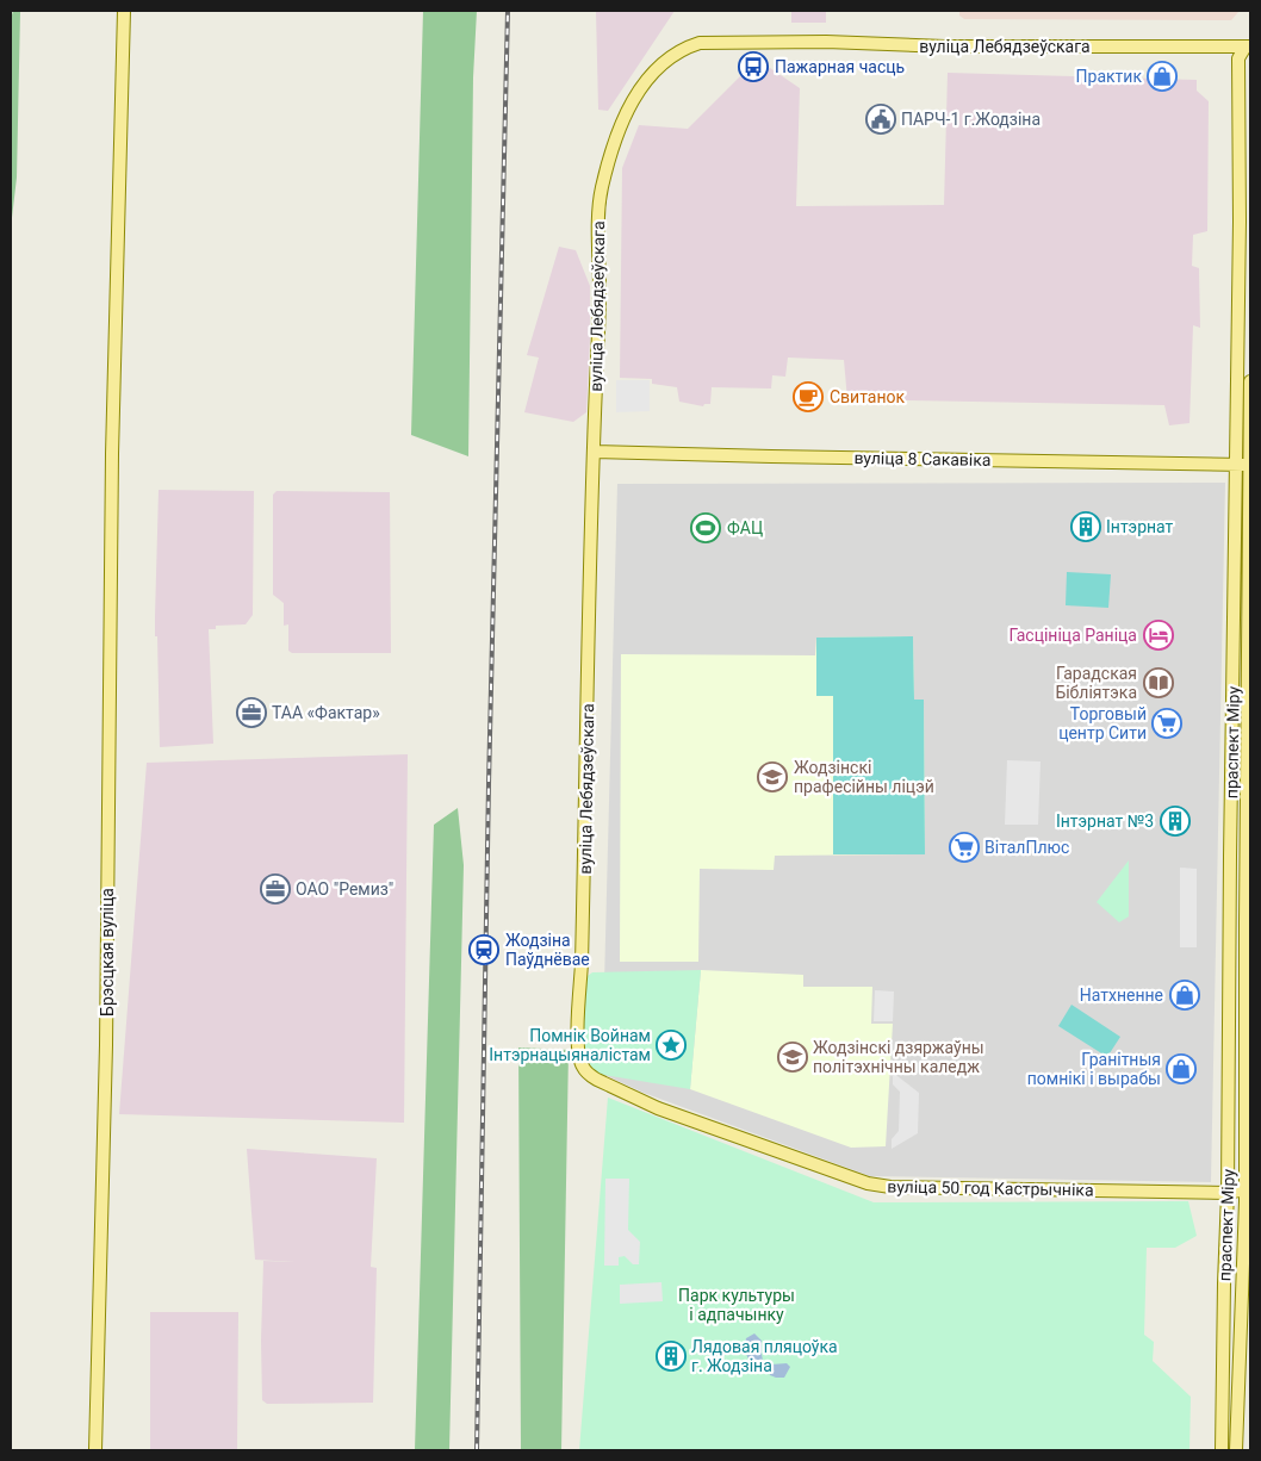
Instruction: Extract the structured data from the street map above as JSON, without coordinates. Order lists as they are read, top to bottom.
{
  "streets": {
    "main road": [
      "вуліца Лебядзеўскага",
      "вуліца 8 Сакавіка",
      "праспект Міру",
      "Брэсцкая вуліца",
      "вуліца 50 год Кастрычніка"
    ]
  },
  "crossings": [
    ["вуліца Лебядзеўскага", "вуліца 8 Сакавіка"],
    ["вуліца Лебядзеўскага", "праспект Міру"],
    ["вуліца Лебядзеўскага", "вуліца 50 год Кастрычніка"],
    ["вуліца 8 Сакавіка", "праспект Міру"],
    ["праспект Міру", "вуліца 50 год Кастрычніка"]
  ],
  "parks": ["Парк культуры і адпачынку"],
  "places": {
    "bus stop": ["Пажарная часць"],
    "shop": ["Практик", "Натхненне", "Гранітныя помнікі і вырабы"],
    "public building": ["ПАРЧ-1 г.Жодзіна"],
    "cafe": ["Свитанок"],
    "building": ["Інтэрнат", "Інтэрнат №3", "Лядовая пляцоўка г. Жодзіна"],
    "sports": ["ФАЦ"],
    "hotel": ["Гасцініца Раніца"],
    "library": ["Гарадская Бібліятэка"],
    "office": ["ТАА «Фактар»", "ОАО \"Ремиз\""],
    "supermarket": ["Торговый центр Сити", "ВіталПлюс"],
    "school or university": ["Жодзінскі прафесійны ліцэй", "Жодзінскі дзяржаўны політэхнічны каледж"],
    "station": ["Жодзіна Паўднёвае"],
    "place": ["Помнік Войнам Інтэрнацыяналістам"]
  }
}
